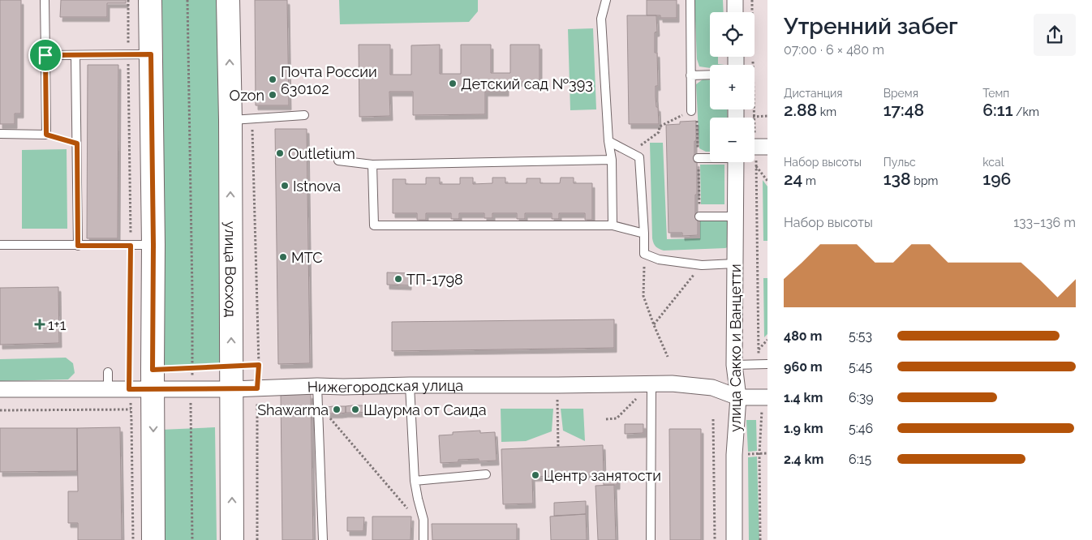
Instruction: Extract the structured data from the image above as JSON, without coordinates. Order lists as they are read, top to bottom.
{
  "streets": {
    "main road": ["улица Восход"],
    "street": ["улица Сакко и Ванцетти", "Нижегородская улица"]
  },
  "crossings": [
    ["улица Восход", "Нижегородская улица"],
    ["улица Сакко и Ванцетти", "Нижегородская улица"]
  ],
  "places": {
    "other": [
      "Почта России 630102",
      "Детский сад №393",
      "Ozon",
      "Outletium",
      "Istnova",
      "МТС",
      "ТП-1798",
      "Shawarma",
      "Шаурма от Саида",
      "Центр занятости"
    ],
    "health": ["1+1"]
  },
  "page": {
    "heading": ["Утренний забег", "07:00 · 6 × 480 m"],
    "map_buttons": ["+", "−"],
    "stats": [
      ["Дистанция", "2.88 km"],
      ["Время", "17:48"],
      ["Темп", "6:11 /km"],
      ["Набор высоты", "24 m"],
      ["Пульс", "138 bpm"],
      ["kcal", "196"]
    ],
    "chart": ["Набор высоты", "133–136 m"],
    "list": [
      {
        "name": "480 m",
        "note": "5:53"
      },
      {
        "name": "960 m",
        "note": "5:45"
      },
      {
        "name": "1.4 km",
        "note": "6:39"
      },
      {
        "name": "1.9 km",
        "note": "5:46"
      },
      {
        "name": "2.4 km",
        "note": "6:15"
      }
    ]
  }
}
